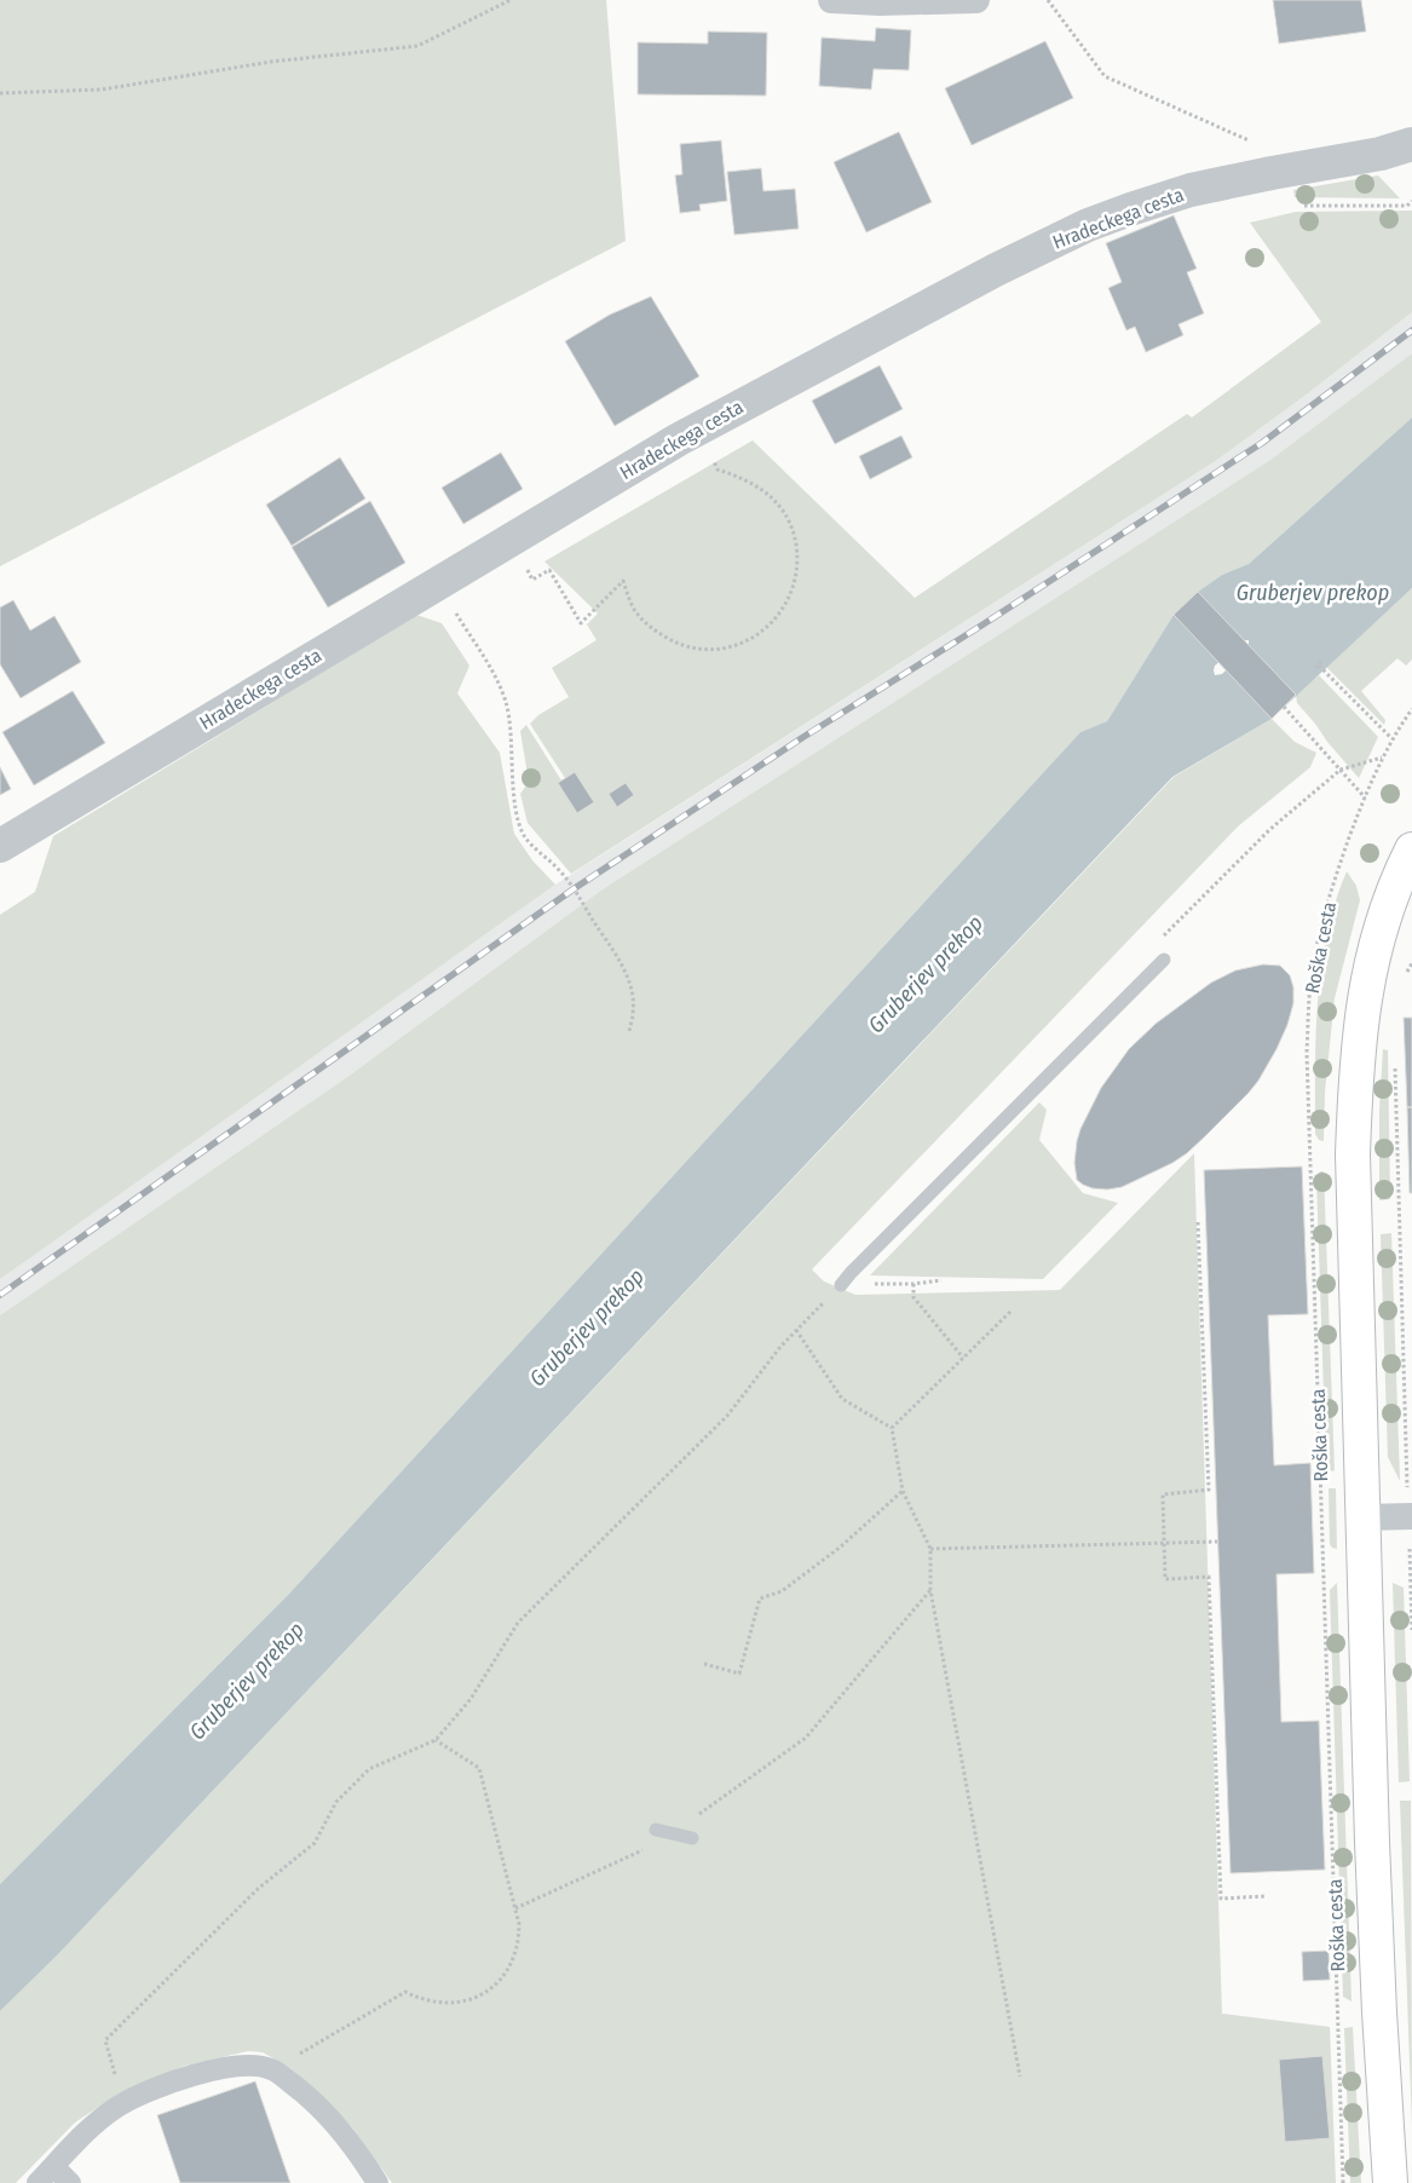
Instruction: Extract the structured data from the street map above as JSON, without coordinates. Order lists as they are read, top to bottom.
{
  "streets": {
    "main road": ["Roška cesta"],
    "street": ["Hradeckega cesta"]
  },
  "water": ["Gruberjev prekop"]
}
